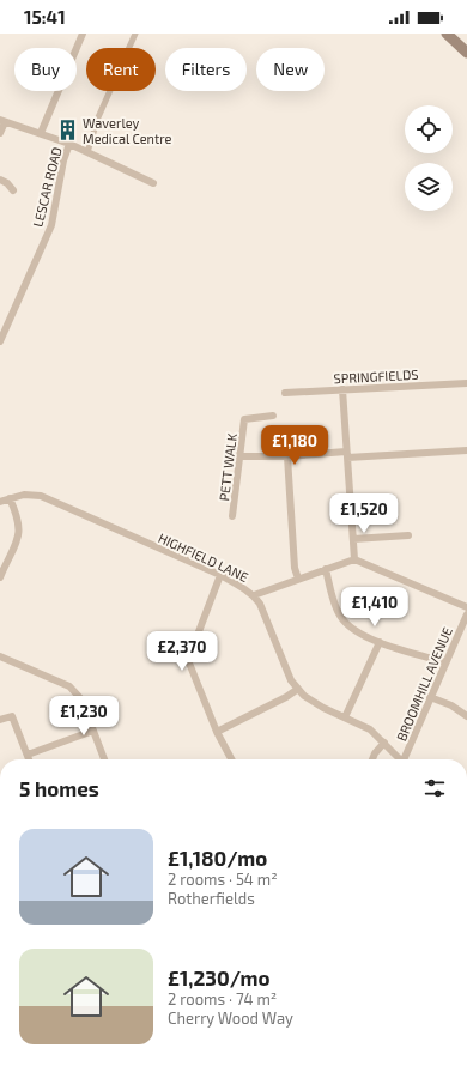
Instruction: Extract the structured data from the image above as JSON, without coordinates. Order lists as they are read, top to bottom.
{
  "streets": {
    "street": [
      "LESCAR ROAD",
      "SPRINGFIELDS",
      "PETT WALK",
      "HIGHFIELD LANE",
      "BROOMHILL AVENUE"
    ]
  },
  "places": {
    "building": ["Waverley Medical Centre"]
  },
  "page": {
    "status": "15:41",
    "chip": [
      "Buy",
      "Rent",
      "Filters",
      "New"
    ],
    "price": [
      "£1,180",
      "£1,520",
      "£1,410",
      "£2,370",
      "£1,230"
    ],
    "heading": "5 homes",
    "list": [
      {
        "name": "£1,180/mo",
        "note": "2 rooms · 54 m² · Rotherfields"
      },
      {
        "name": "£1,230/mo",
        "note": "2 rooms · 74 m² · Cherry Wood Way"
      }
    ]
  }
}
